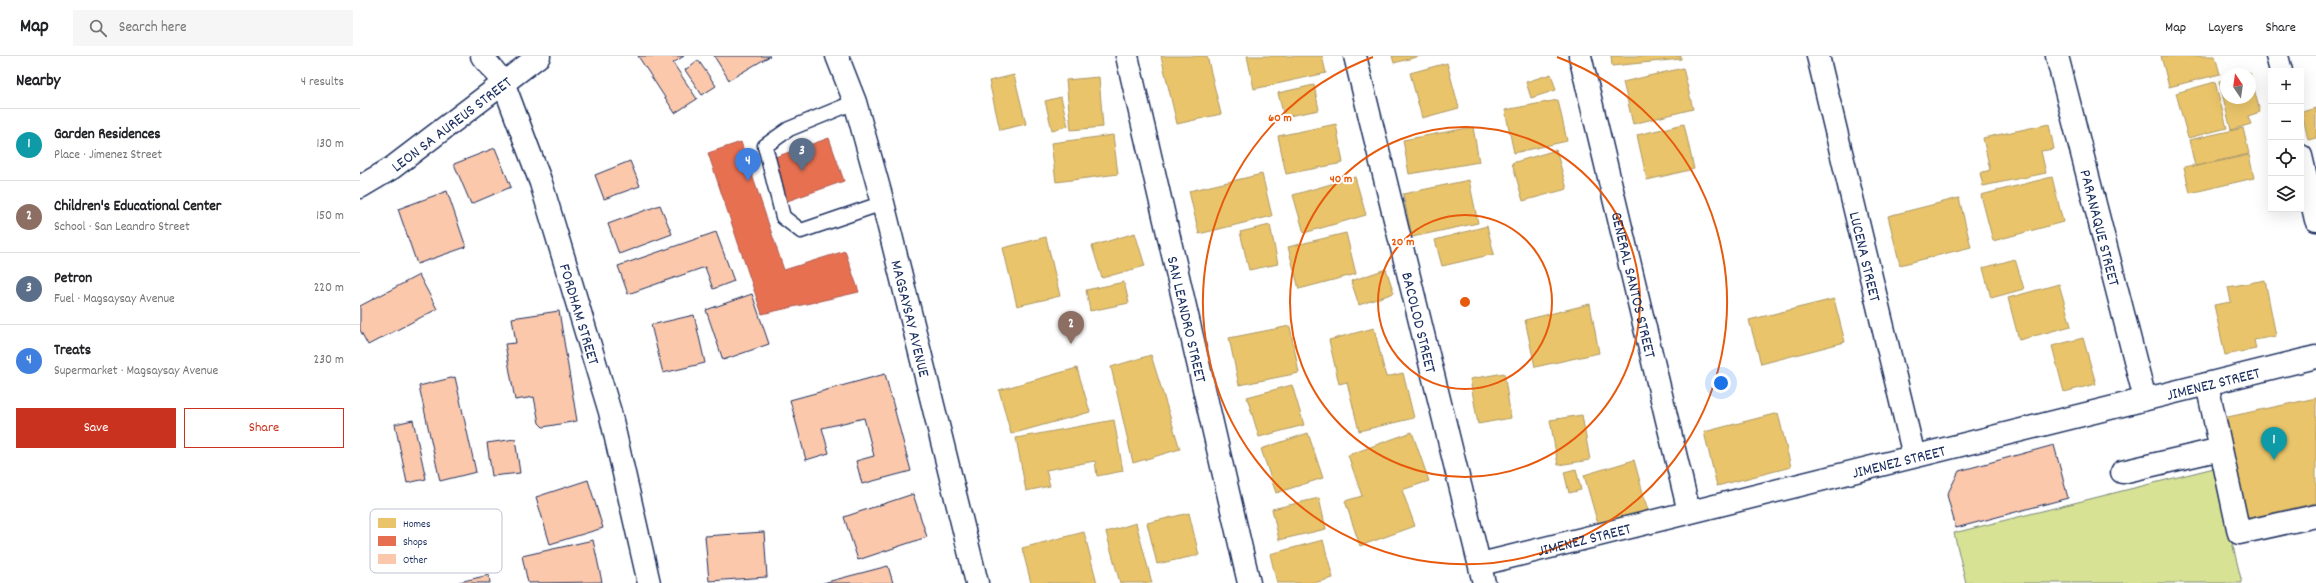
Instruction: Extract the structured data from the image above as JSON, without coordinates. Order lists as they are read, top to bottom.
{
  "streets": {
    "street": [
      "LEON SA AUREUS STREET",
      "PARANAQUE STREET",
      "LUCENA STREET",
      "GENERAL SANTOS STREET",
      "FORDHAM STREET",
      "MAGSAYSAY AVENUE",
      "SAN LEANDRO STREET",
      "BACOLOD STREET",
      "JIMENEZ STREET"
    ]
  },
  "crossings": [
    ["LEON SA AUREUS STREET", "FORDHAM STREET"],
    ["PARANAQUE STREET", "JIMENEZ STREET"],
    ["LUCENA STREET", "JIMENEZ STREET"],
    ["GENERAL SANTOS STREET", "JIMENEZ STREET"],
    ["BACOLOD STREET", "JIMENEZ STREET"]
  ],
  "legend": ["Homes", "Shops", "Other"],
  "north": "top",
  "page": {
    "header": "Map",
    "search": "Search here",
    "nav": ["Map", "Layers", "Share"],
    "heading": ["Nearby", "4 results"],
    "map_buttons": ["+", "−"],
    "list": [
      {
        "mark": "1",
        "name": "Garden Residences",
        "note": "Place · Jimenez Street",
        "value": "130 m"
      },
      {
        "mark": "2",
        "name": "Children's Educational Center",
        "note": "School · San Leandro Street",
        "value": "150 m"
      },
      {
        "mark": "3",
        "name": "Petron",
        "note": "Fuel · Magsaysay Avenue",
        "value": "220 m"
      },
      {
        "mark": "4",
        "name": "Treats",
        "note": "Supermarket · Magsaysay Avenue",
        "value": "230 m"
      }
    ],
    "pins": [
      "3",
      "4",
      "2",
      "1"
    ],
    "buttons": ["Save", "Share"]
  },
  "rings": ["60 m", "40 m", "20 m"]
}
